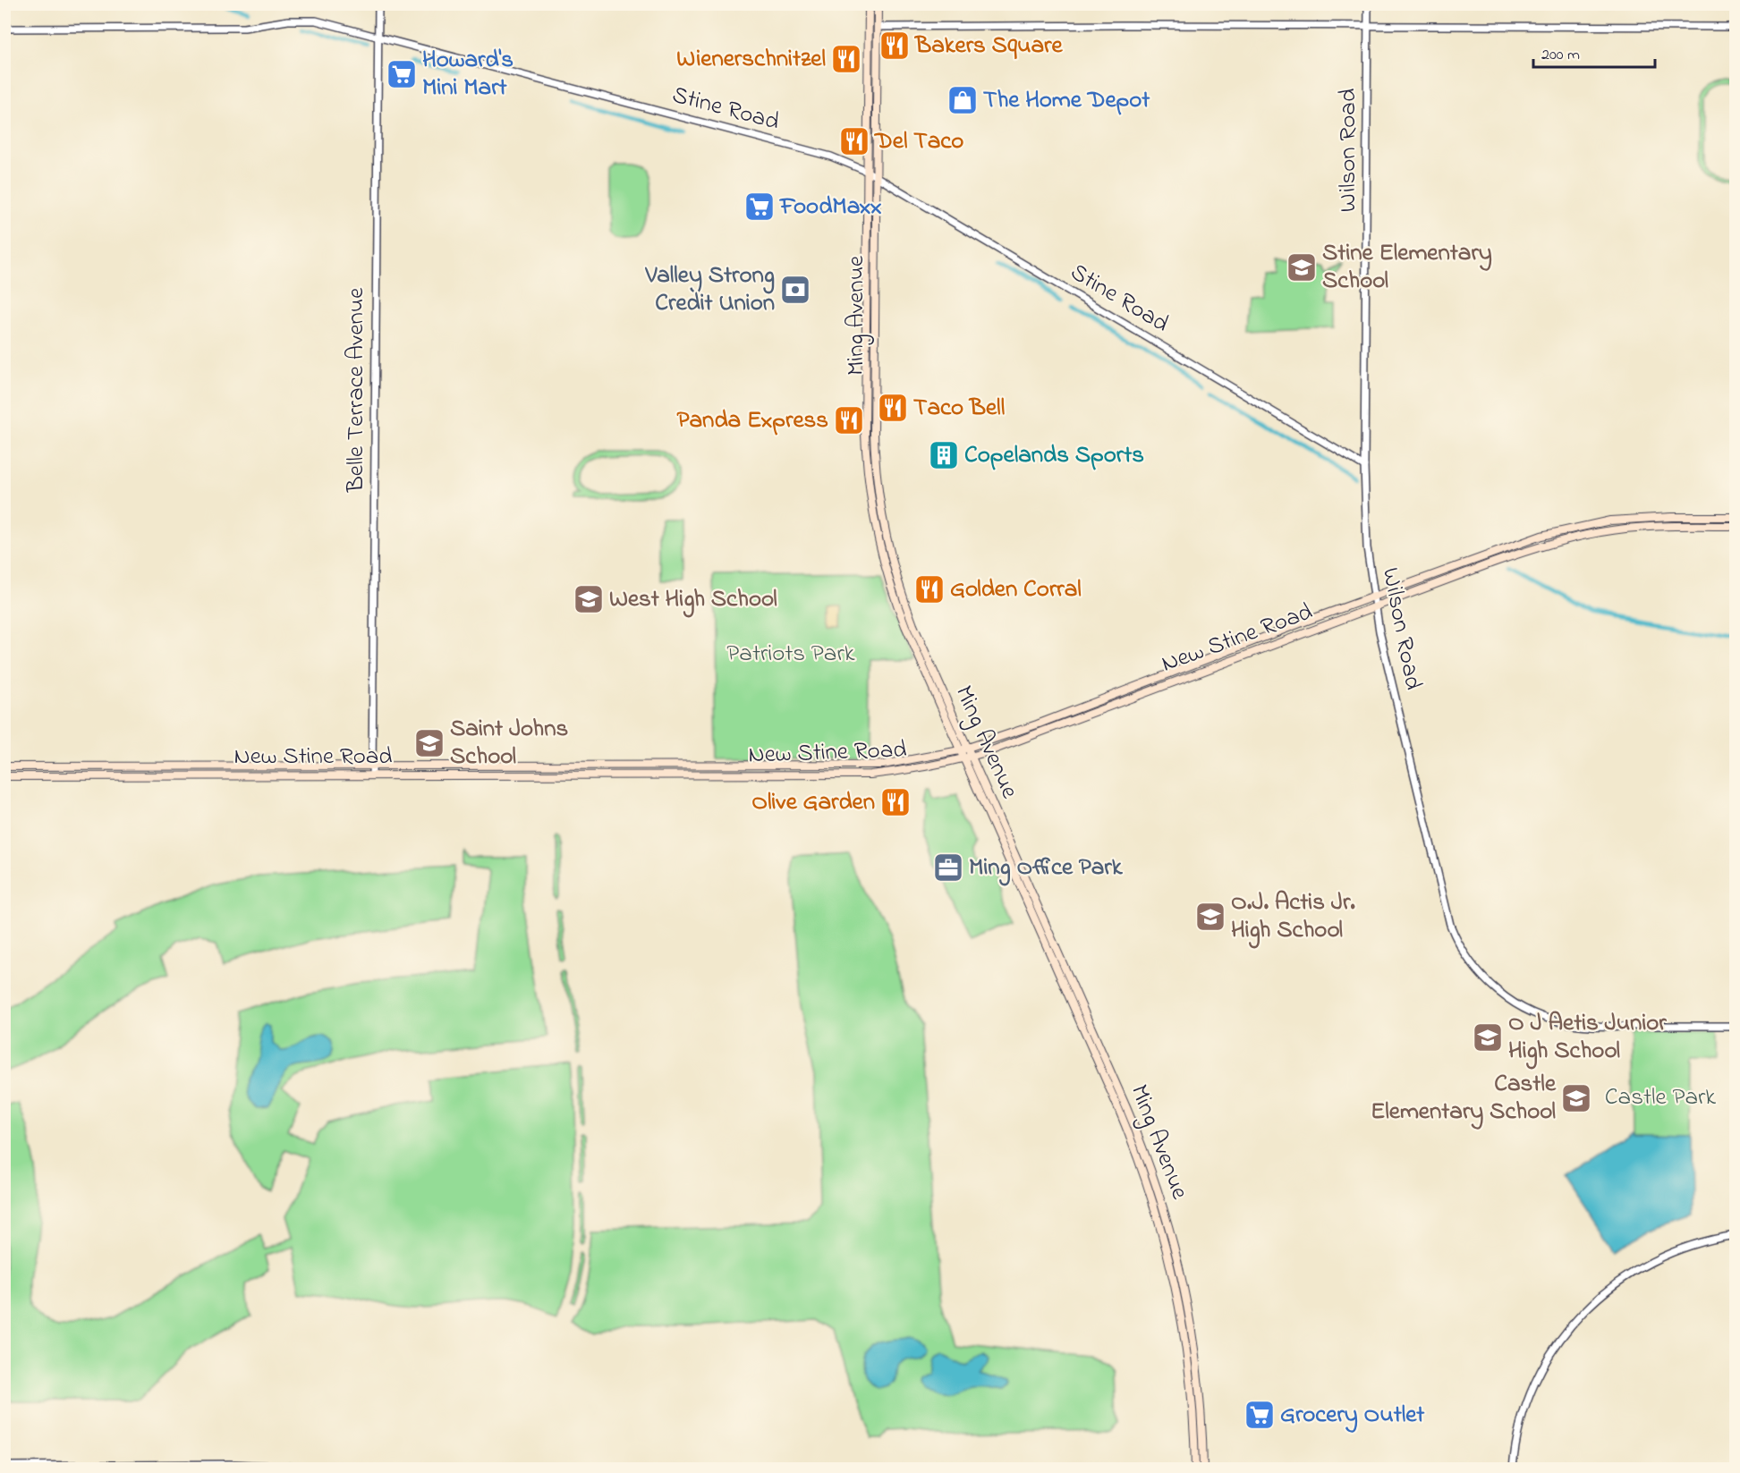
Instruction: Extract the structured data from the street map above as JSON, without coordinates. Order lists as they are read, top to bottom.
{
  "streets": {
    "main road": ["Ming Avenue", "New Stine Road"],
    "street": ["Stine Road", "Wilson Road", "Belle Terrace Avenue"]
  },
  "crossings": [
    ["Stine Road", "Wilson Road"],
    ["Stine Road", "Ming Avenue"],
    ["Stine Road", "Belle Terrace Avenue"],
    ["Wilson Road", "New Stine Road"],
    ["Ming Avenue", "New Stine Road"],
    ["Belle Terrace Avenue", "New Stine Road"]
  ],
  "parks": ["Patriots Park", "Castle Park"],
  "places": {
    "restaurant": [
      "Bakers Square",
      "Wienerschnitzel",
      "Del Taco",
      "Taco Bell",
      "Panda Express",
      "Golden Corral",
      "Olive Garden"
    ],
    "supermarket": ["Howard's Mini Mart", "FoodMaxx", "Grocery Outlet"],
    "shop": ["The Home Depot"],
    "school or university": [
      "Stine Elementary School",
      "West High School",
      "Saint Johns School",
      "O.J. Actis Jr. High School",
      "O J Aetis Junior High School",
      "Castle Elementary School"
    ],
    "bank": ["Valley Strong Credit Union"],
    "building": ["Copelands Sports"],
    "office": ["Ming Office Park"]
  },
  "scale_bar": "200 m"
}
